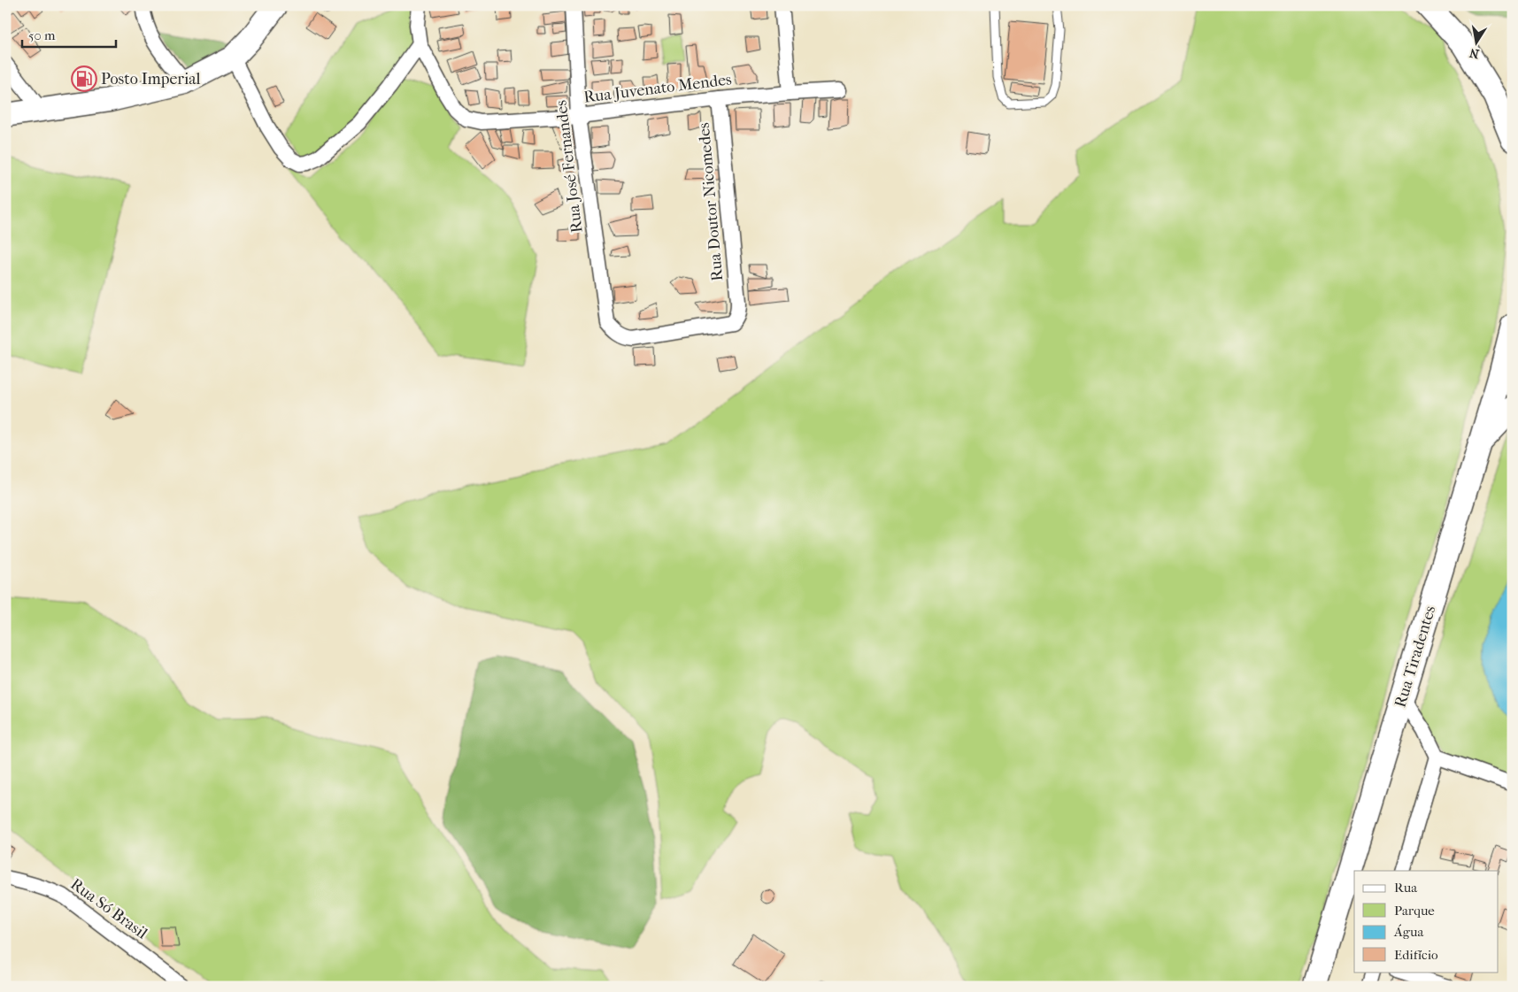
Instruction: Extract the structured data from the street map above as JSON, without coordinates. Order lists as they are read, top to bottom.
{
  "streets": {
    "main road": ["Rua Tiradentes"],
    "street": [
      "Rua Juvenato Mendes",
      "Rua José Fernandes",
      "Rua Doutor Nicomedes",
      "Rua Só Brasil"
    ]
  },
  "crossings": [
    ["Rua Juvenato Mendes", "Rua José Fernandes"],
    ["Rua Juvenato Mendes", "Rua Doutor Nicomedes"],
    ["Rua José Fernandes", "Rua Doutor Nicomedes"]
  ],
  "places": {
    "fuel station": ["Posto Imperial"]
  },
  "legend": [
    "Rua",
    "Parque",
    "Água",
    "Edifício"
  ],
  "scale_bar": "50 m",
  "north": "bottom"
}
